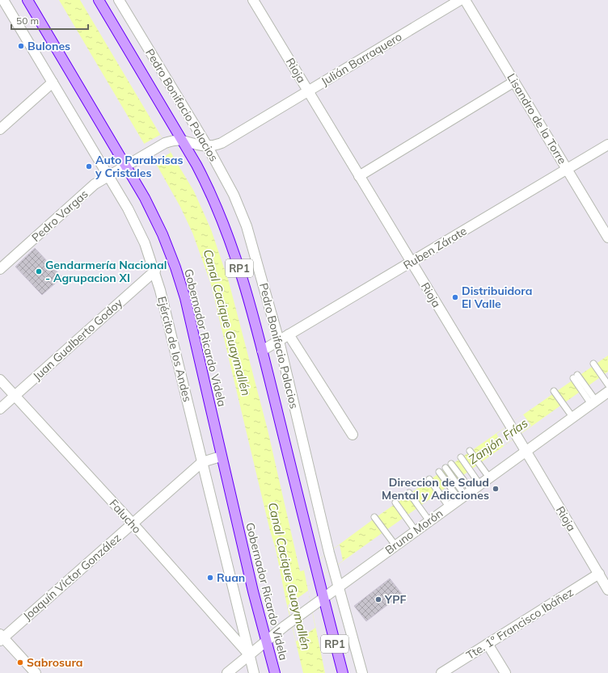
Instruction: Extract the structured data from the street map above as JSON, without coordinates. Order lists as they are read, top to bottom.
{
  "streets": {
    "highway": ["RP1", "Gobernador Ricardo Videla"],
    "street": [
      "Julián Barraquero",
      "Rioja",
      "Pedro Bonifacio Palacios",
      "Lisandro de la Torre",
      "Pedro Vargas",
      "Ruben Zárate",
      "Juan Gualberto Godoy",
      "Ejército de los Andes",
      "Falucho",
      "Bruno Morón",
      "Joaquín Víctor González",
      "Tte. 1° Francisco Ibáñez"
    ]
  },
  "crossings": [
    ["Julián Barraquero", "Rioja"],
    ["Julián Barraquero", "Pedro Bonifacio Palacios"],
    ["Rioja", "Ruben Zárate"],
    ["Rioja", "Bruno Morón"],
    ["Rioja", "Tte. 1° Francisco Ibáñez"],
    ["Pedro Bonifacio Palacios", "Ruben Zárate"],
    ["Pedro Bonifacio Palacios", "Bruno Morón"],
    ["Lisandro de la Torre", "Ruben Zárate"],
    ["Pedro Vargas", "RP1"],
    ["Pedro Vargas", "Gobernador Ricardo Videla"],
    ["Pedro Vargas", "Ejército de los Andes"],
    ["Ruben Zárate", "RP1"],
    ["RP1", "Bruno Morón"],
    ["Gobernador Ricardo Videla", "Bruno Morón"],
    ["Gobernador Ricardo Videla", "Joaquín Víctor González"],
    ["Juan Gualberto Godoy", "Ejército de los Andes"],
    ["Juan Gualberto Godoy", "Falucho"],
    ["Ejército de los Andes", "Falucho"],
    ["Ejército de los Andes", "Bruno Morón"],
    ["Ejército de los Andes", "Joaquín Víctor González"],
    ["Falucho", "Bruno Morón"],
    ["Falucho", "Joaquín Víctor González"]
  ],
  "water": ["Canal Cacique Guaymallén", "Zanjón Frías"],
  "places": [
    "Bulones",
    "Auto Parabrisas y Cristales",
    "Gendarmería Nacional - Agrupacion XI",
    "Distribuidora El Valle",
    "Direccion de Salud Mental y Adicciones",
    "Ruan",
    "YPF",
    "Sabrosura"
  ],
  "scale_bar": "50 m"
}
